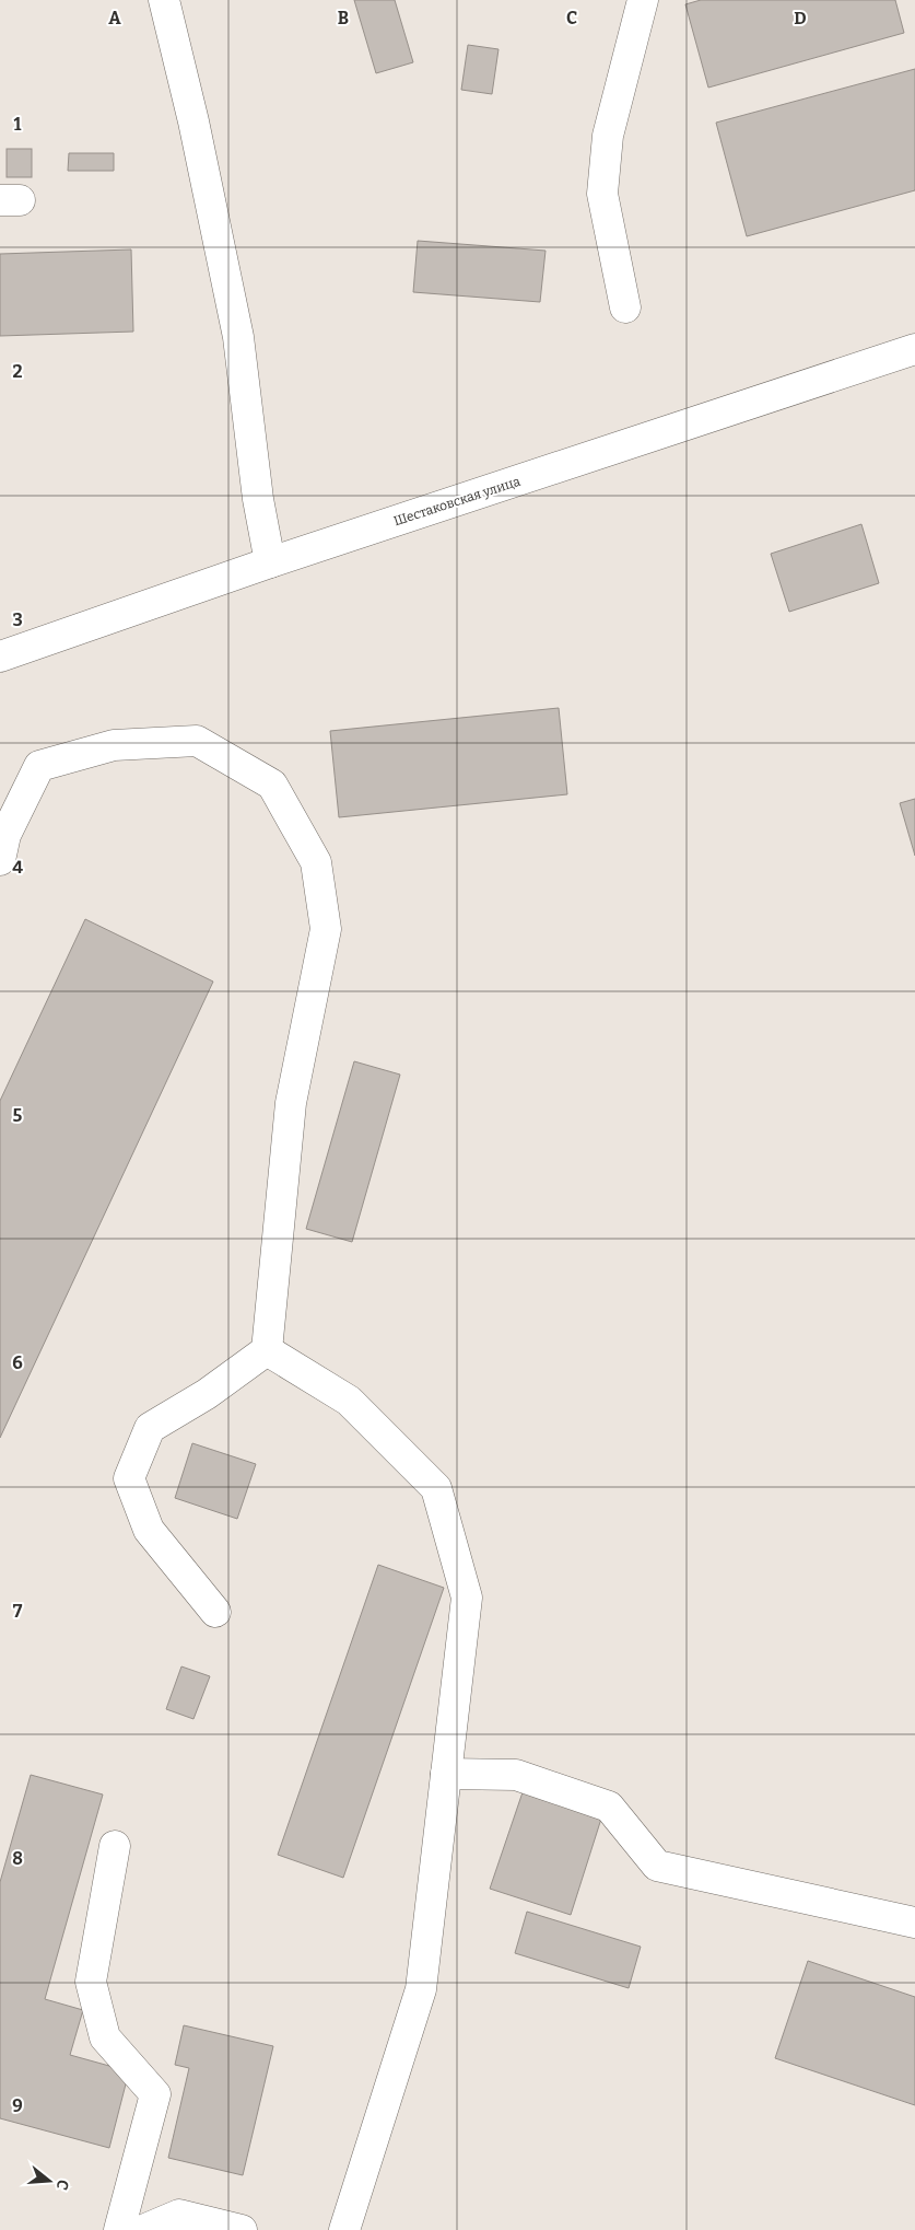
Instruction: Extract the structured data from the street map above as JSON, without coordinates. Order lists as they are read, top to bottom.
{
  "streets": {
    "main road": ["Шестаковская улица"]
  },
  "north": "right",
  "grid": {
    "columns": [
      "A",
      "B",
      "C",
      "D"
    ],
    "rows": [
      "1",
      "2",
      "3",
      "4",
      "5",
      "6",
      "7",
      "8",
      "9"
    ]
  }
}
